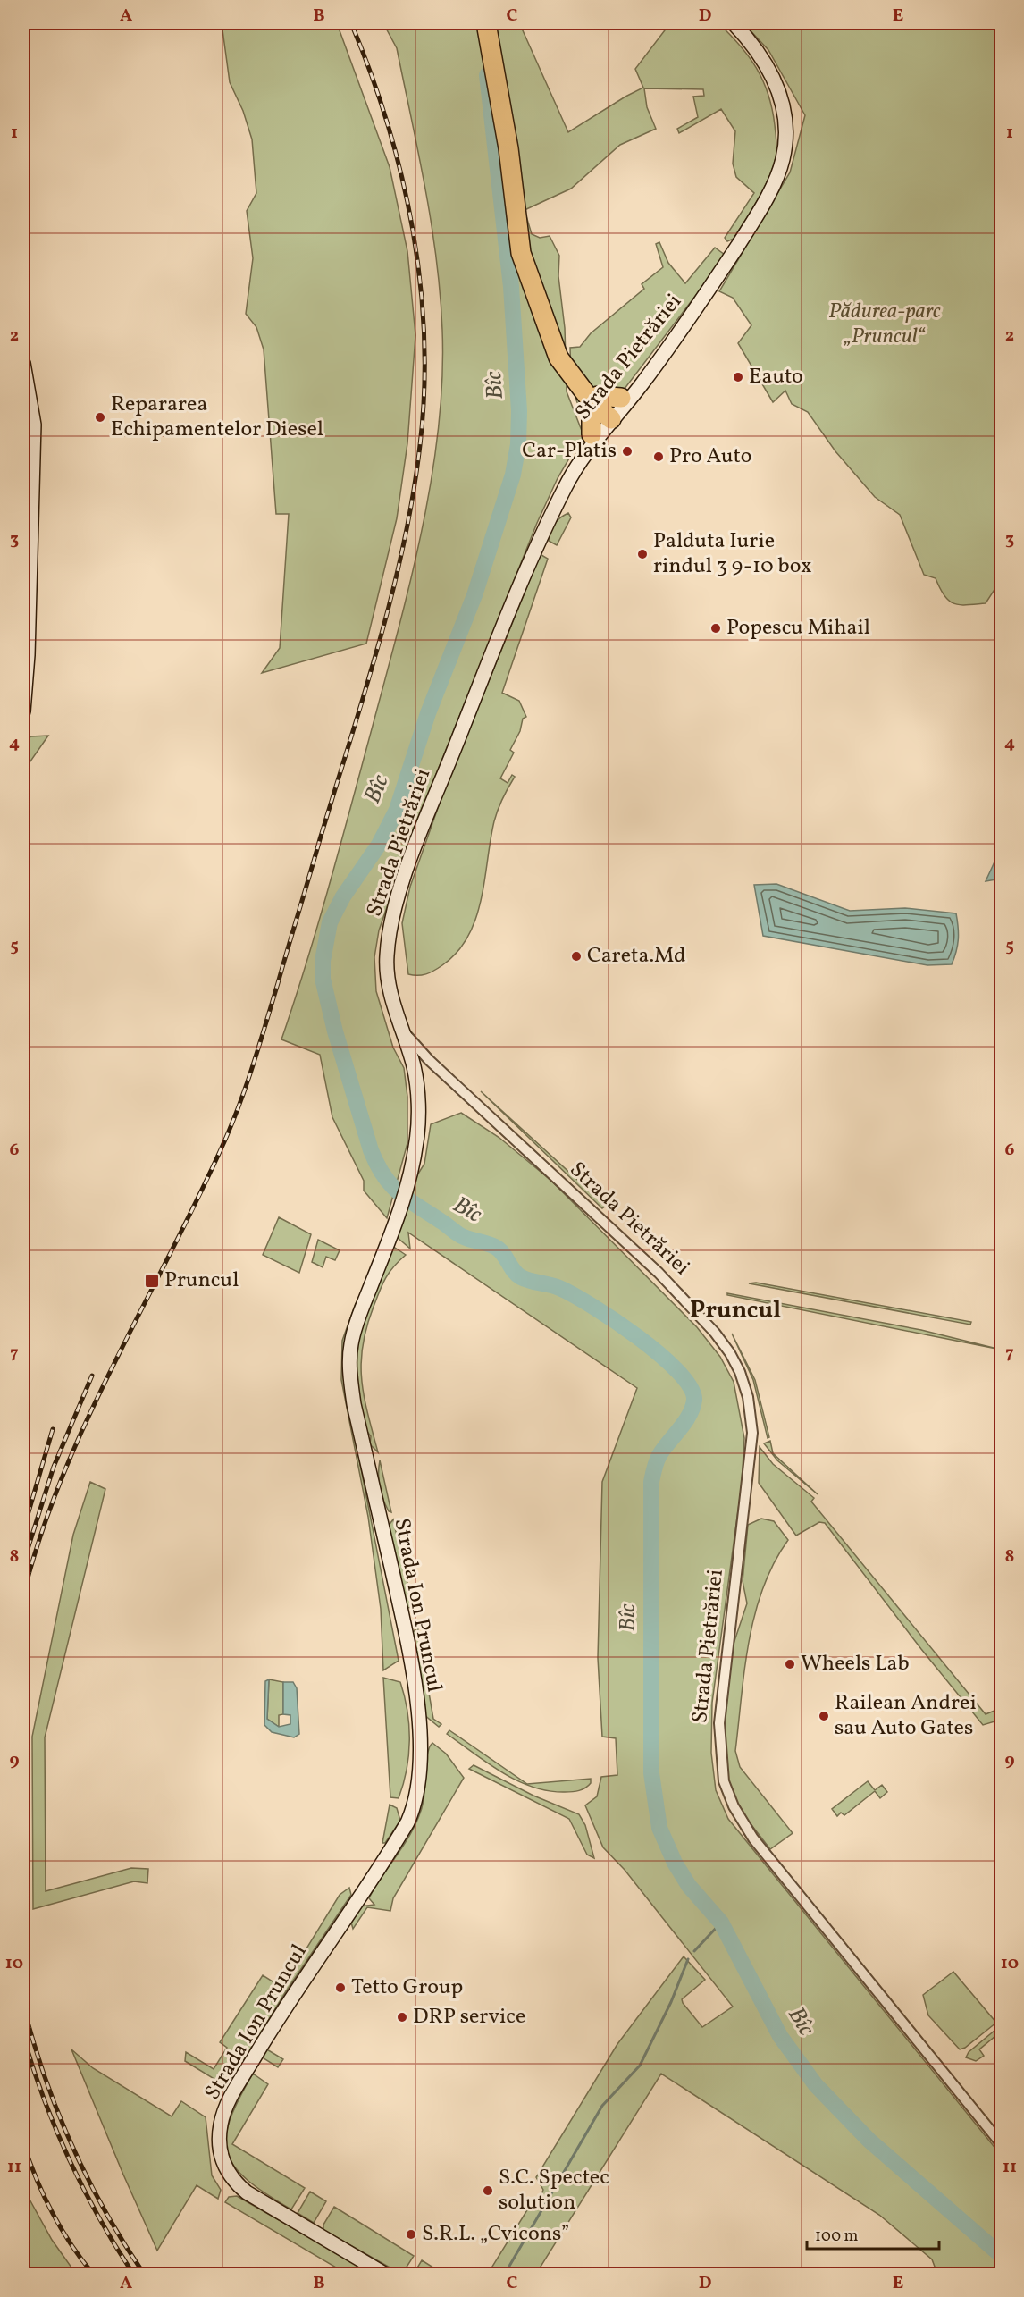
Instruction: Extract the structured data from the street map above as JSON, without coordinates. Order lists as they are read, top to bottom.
{
  "streets": {
    "street": ["Strada Pietrăriei", "Strada Ion Pruncul"]
  },
  "crossings": [
    ["Strada Pietrăriei", "Strada Ion Pruncul"]
  ],
  "districts": ["Pruncul"],
  "water": ["Bîc"],
  "parks": ["Pădurea-parc „Pruncul“"],
  "places": {
    "other": [
      "Eauto",
      "Repararea Echipamentelor Diesel",
      "Car-Platis",
      "Pro Auto",
      "Palduta Iurie rindul 3 9-10 box",
      "Popescu Mihail",
      "Careta.Md",
      "Wheels Lab",
      "Railean Andrei sau Auto Gates",
      "Tetto Group",
      "DRP service",
      "S.C. Spectec solution",
      "S.R.L. „Cvicons”"
    ],
    "transit": ["Pruncul"]
  },
  "scale_bar": "100 m",
  "grid": {
    "columns": [
      "A",
      "B",
      "C",
      "D",
      "E"
    ],
    "rows": [
      "1",
      "2",
      "3",
      "4",
      "5",
      "6",
      "7",
      "8",
      "9",
      "10",
      "11"
    ]
  }
}
